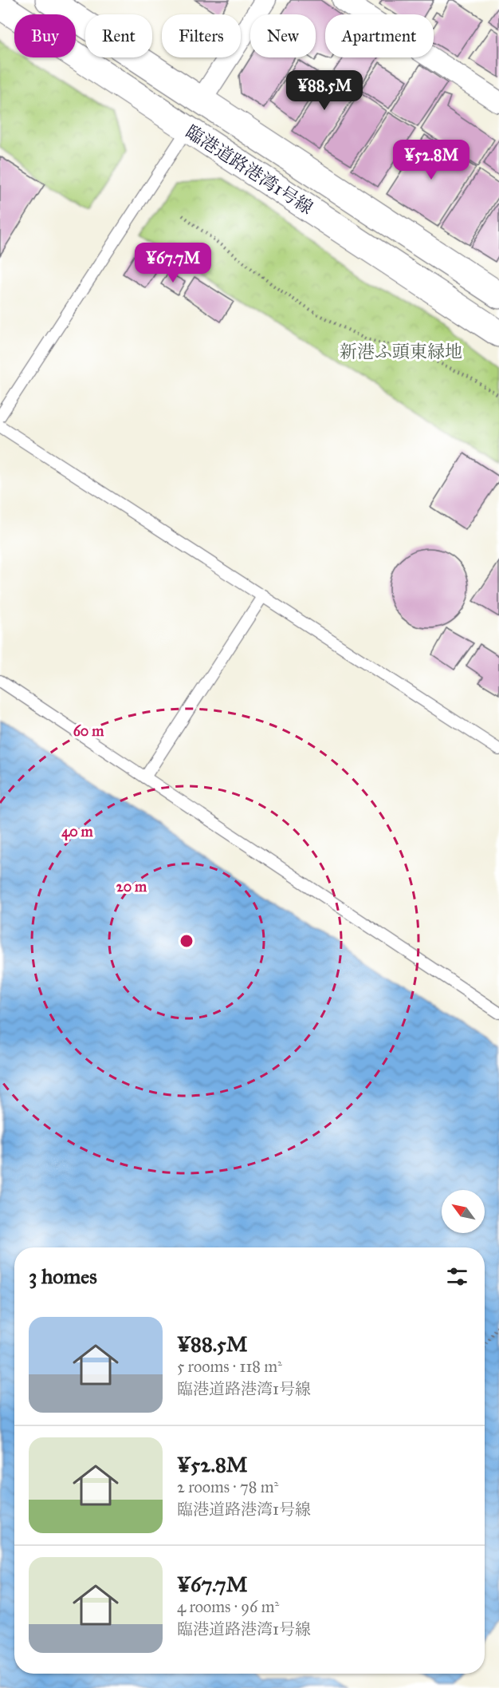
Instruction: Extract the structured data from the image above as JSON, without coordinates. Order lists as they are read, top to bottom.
{
  "streets": {
    "street": ["臨港道路港湾1号線"]
  },
  "parks": ["新港ふ頭東緑地"],
  "north": "top left",
  "page": {
    "chip": [
      "Buy",
      "Rent",
      "Filters",
      "New",
      "Apartment"
    ],
    "price": ["¥88.5M", "¥52.8M", "¥67.7M"],
    "heading": "3 homes",
    "list": [
      {
        "name": "¥88.5M",
        "note": "5 rooms · 118 m² · 臨港道路港湾1号線"
      },
      {
        "name": "¥52.8M",
        "note": "2 rooms · 78 m² · 臨港道路港湾1号線"
      },
      {
        "name": "¥67.7M",
        "note": "4 rooms · 96 m² · 臨港道路港湾1号線"
      }
    ]
  },
  "rings": ["60 m", "40 m", "20 m"]
}
